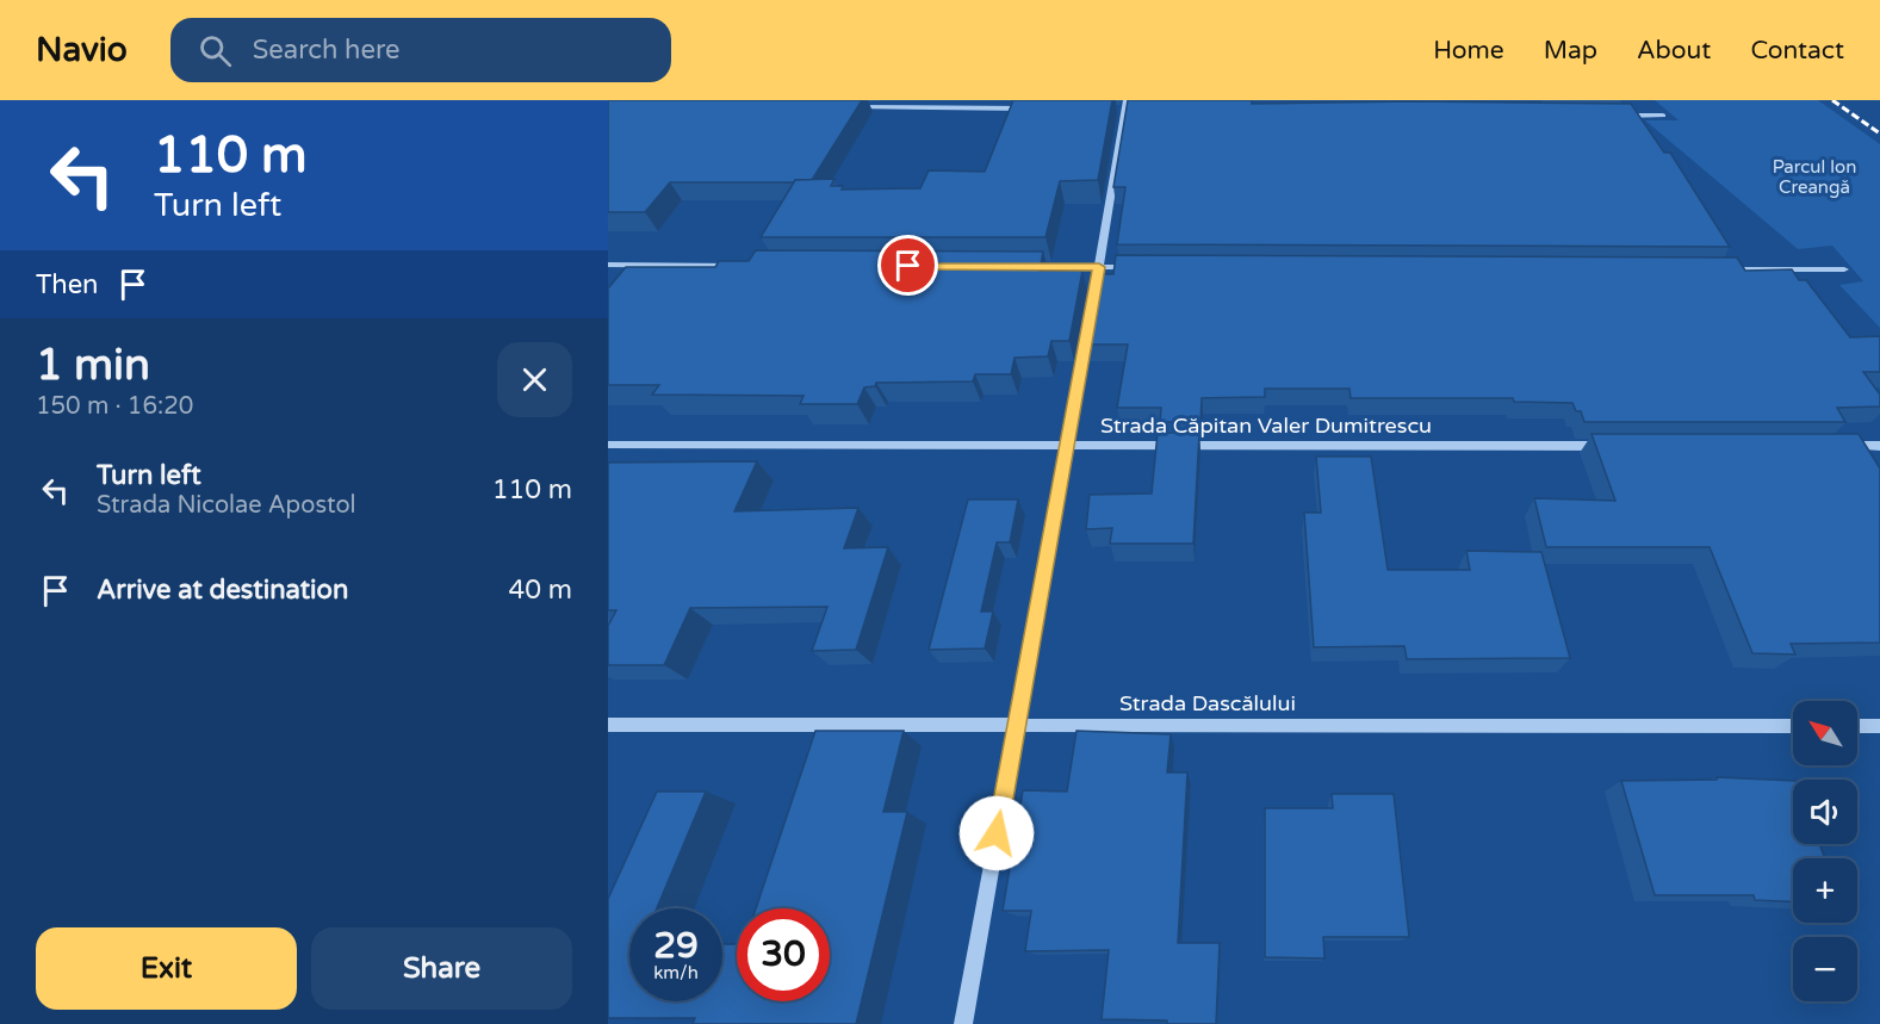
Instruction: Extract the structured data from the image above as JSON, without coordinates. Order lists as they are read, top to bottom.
{
  "streets": {
    "street": ["Strada Căpitan Valer Dumitrescu", "Strada Dascălului"]
  },
  "parks": ["Parcul Ion Creangă"],
  "north": "top left",
  "page": {
    "header": "Navio",
    "search": "Search here",
    "nav": [
      "Home",
      "Map",
      "About",
      "Contact"
    ],
    "turn": ["110 m", "Turn left"],
    "then": "Then",
    "heading": ["1 min", "150 m · 16:20"],
    "list": [
      {
        "name": "Turn left",
        "note": "Strada Nicolae Apostol",
        "value": "110 m"
      },
      {
        "name": "Arrive at destination",
        "value": "40 m"
      }
    ],
    "map_buttons": ["+", "−"],
    "speed": "29 km/h",
    "limit": "30",
    "buttons": ["Exit", "Share"]
  }
}
